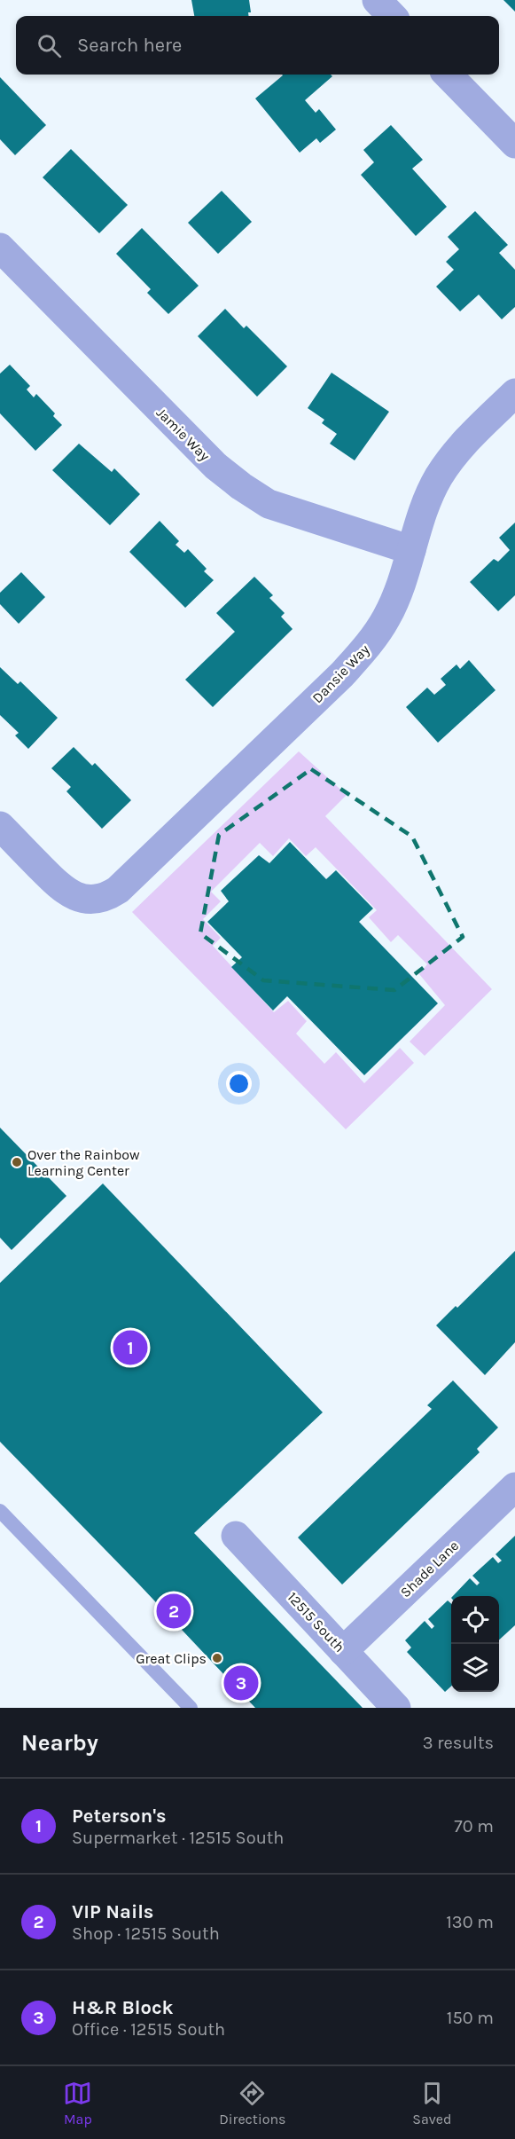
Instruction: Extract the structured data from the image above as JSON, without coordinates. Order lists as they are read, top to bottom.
{
  "streets": {
    "street": [
      "Jamie Way",
      "Dansie Way",
      "Shade Lane",
      "12515 South"
    ]
  },
  "crossings": [
    ["Jamie Way", "Dansie Way"],
    ["Shade Lane", "12515 South"]
  ],
  "places": ["Over the Rainbow Learning Center", "Great Clips"],
  "page": {
    "search": "Search here",
    "pins": ["1", "2", "3"],
    "heading": ["Nearby", "3 results"],
    "list": [
      {
        "mark": "1",
        "name": "Peterson's",
        "note": "Supermarket · 12515 South",
        "value": "70 m"
      },
      {
        "mark": "2",
        "name": "VIP Nails",
        "note": "Shop · 12515 South",
        "value": "130 m"
      },
      {
        "mark": "3",
        "name": "H&R Block",
        "note": "Office · 12515 South",
        "value": "150 m"
      }
    ],
    "nav": ["Map", "Directions", "Saved"]
  }
}
